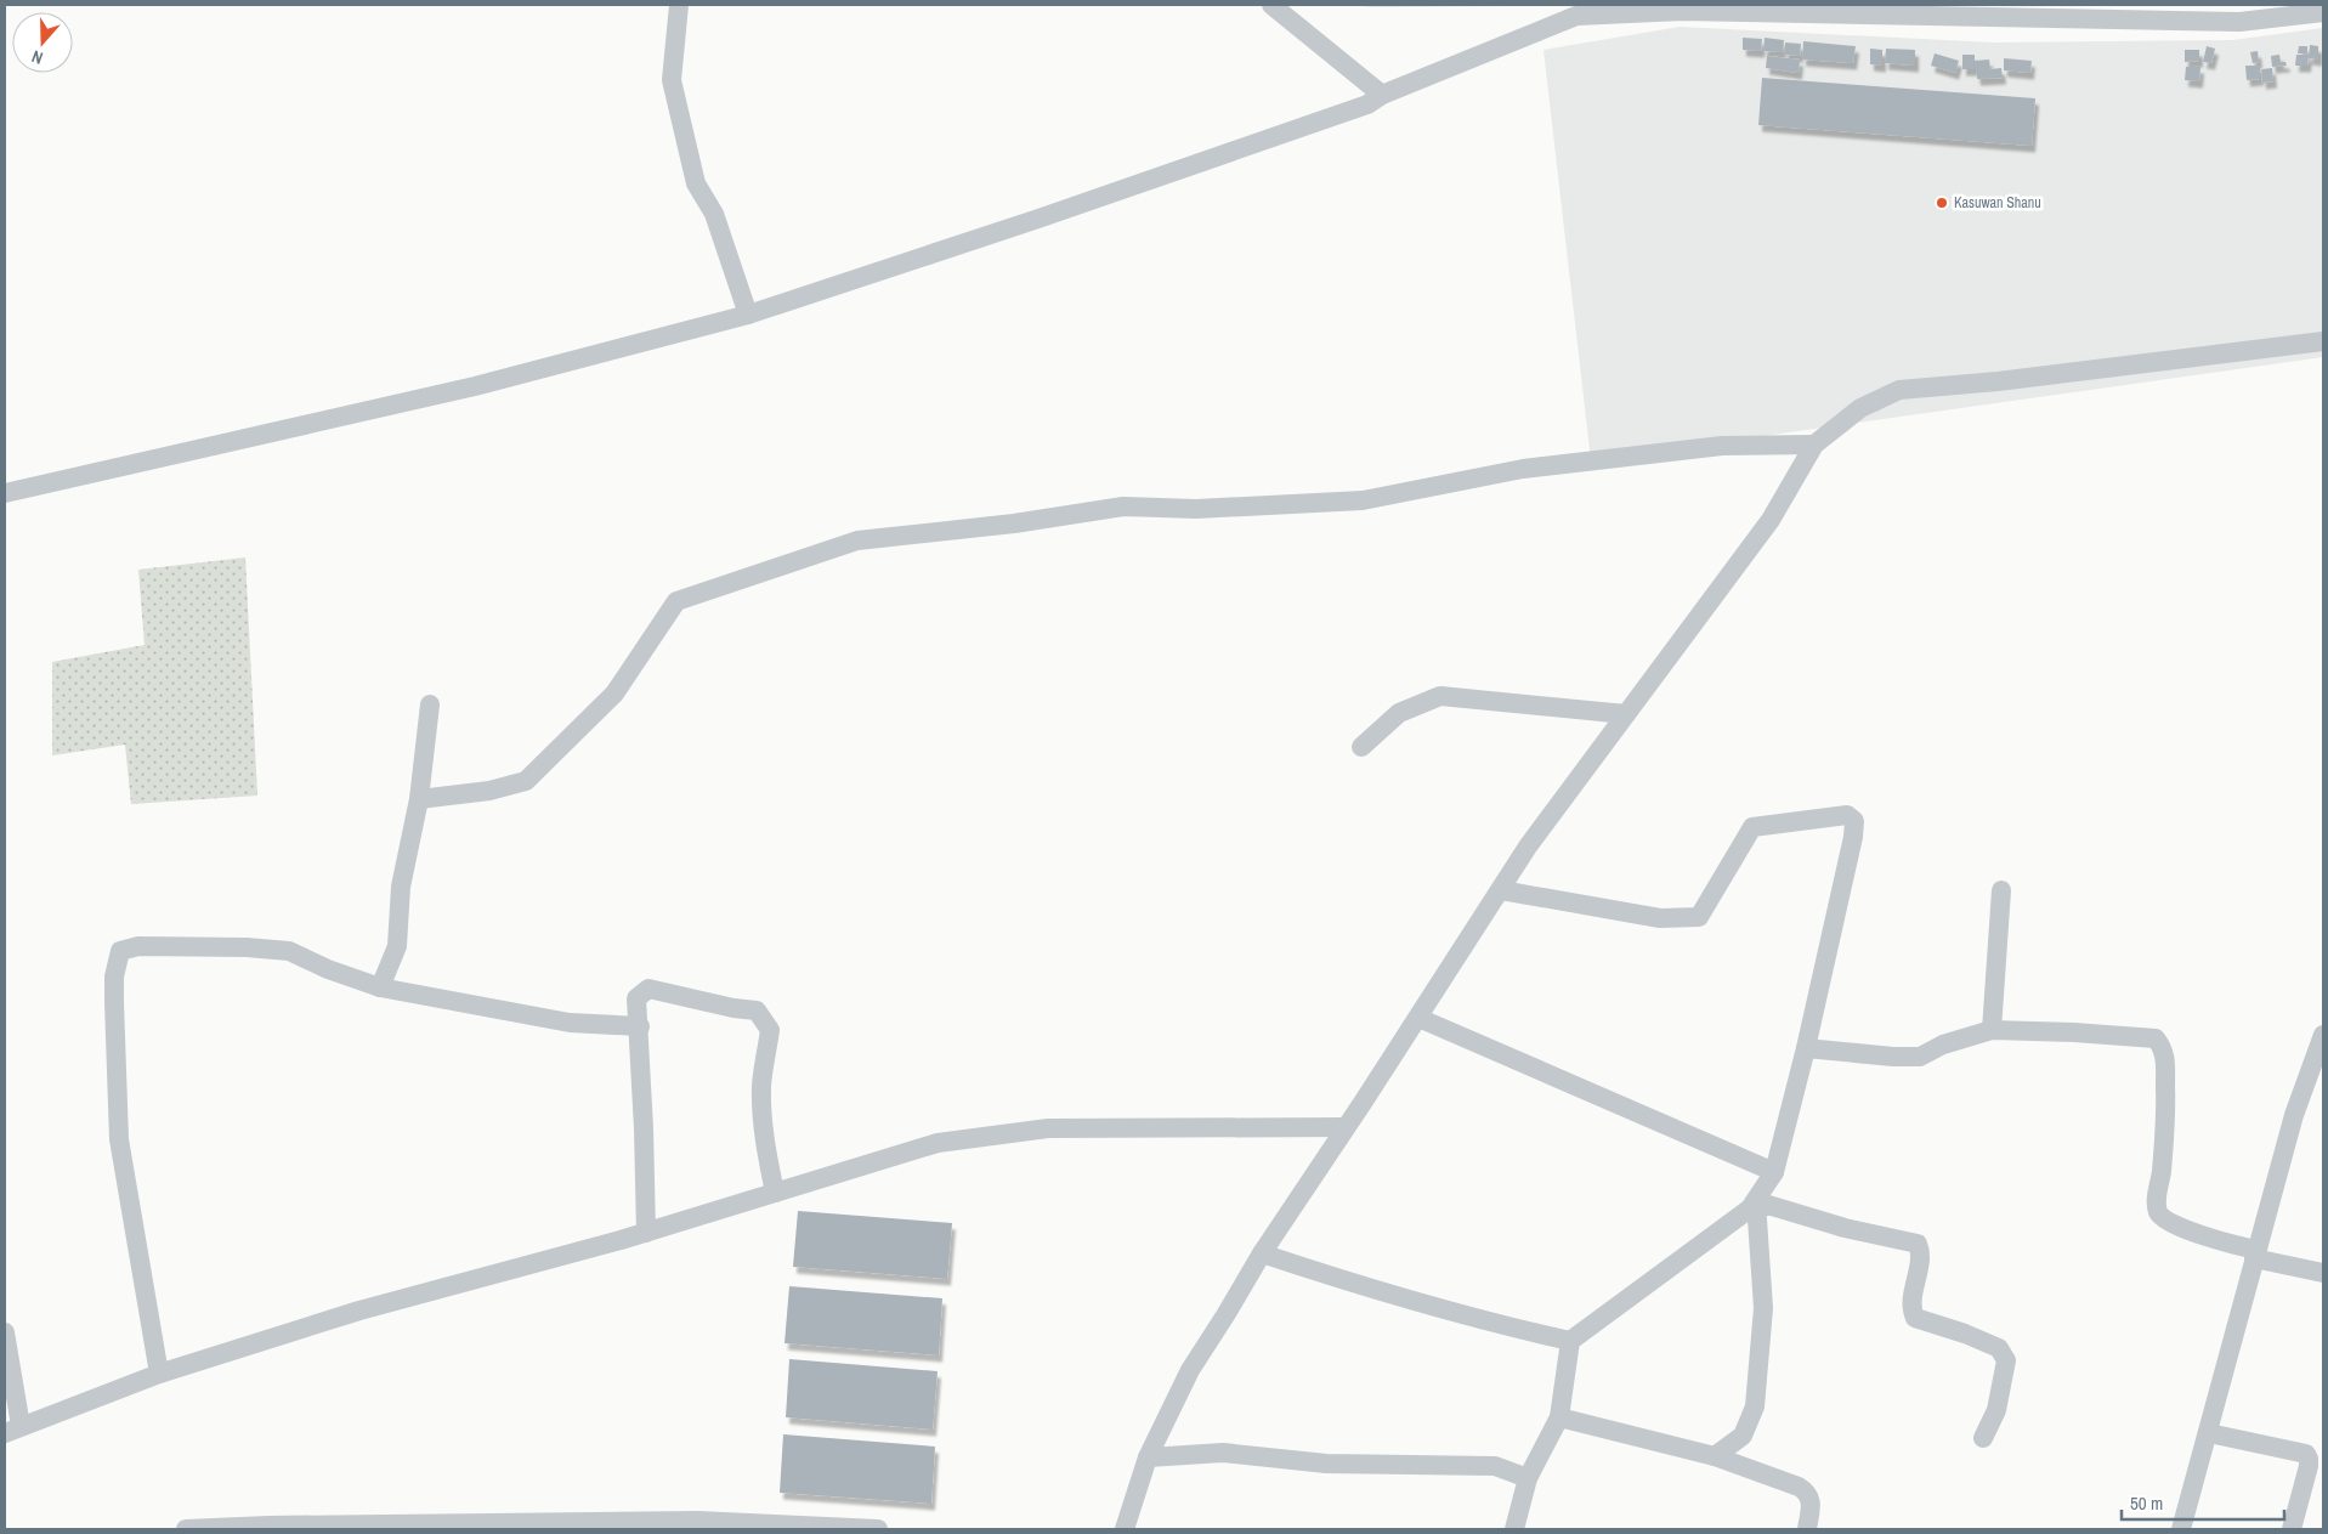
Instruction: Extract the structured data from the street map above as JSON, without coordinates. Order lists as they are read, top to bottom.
{
  "places": ["Kasuwan Shanu"],
  "scale_bar": "50 m",
  "north": "bottom"
}
